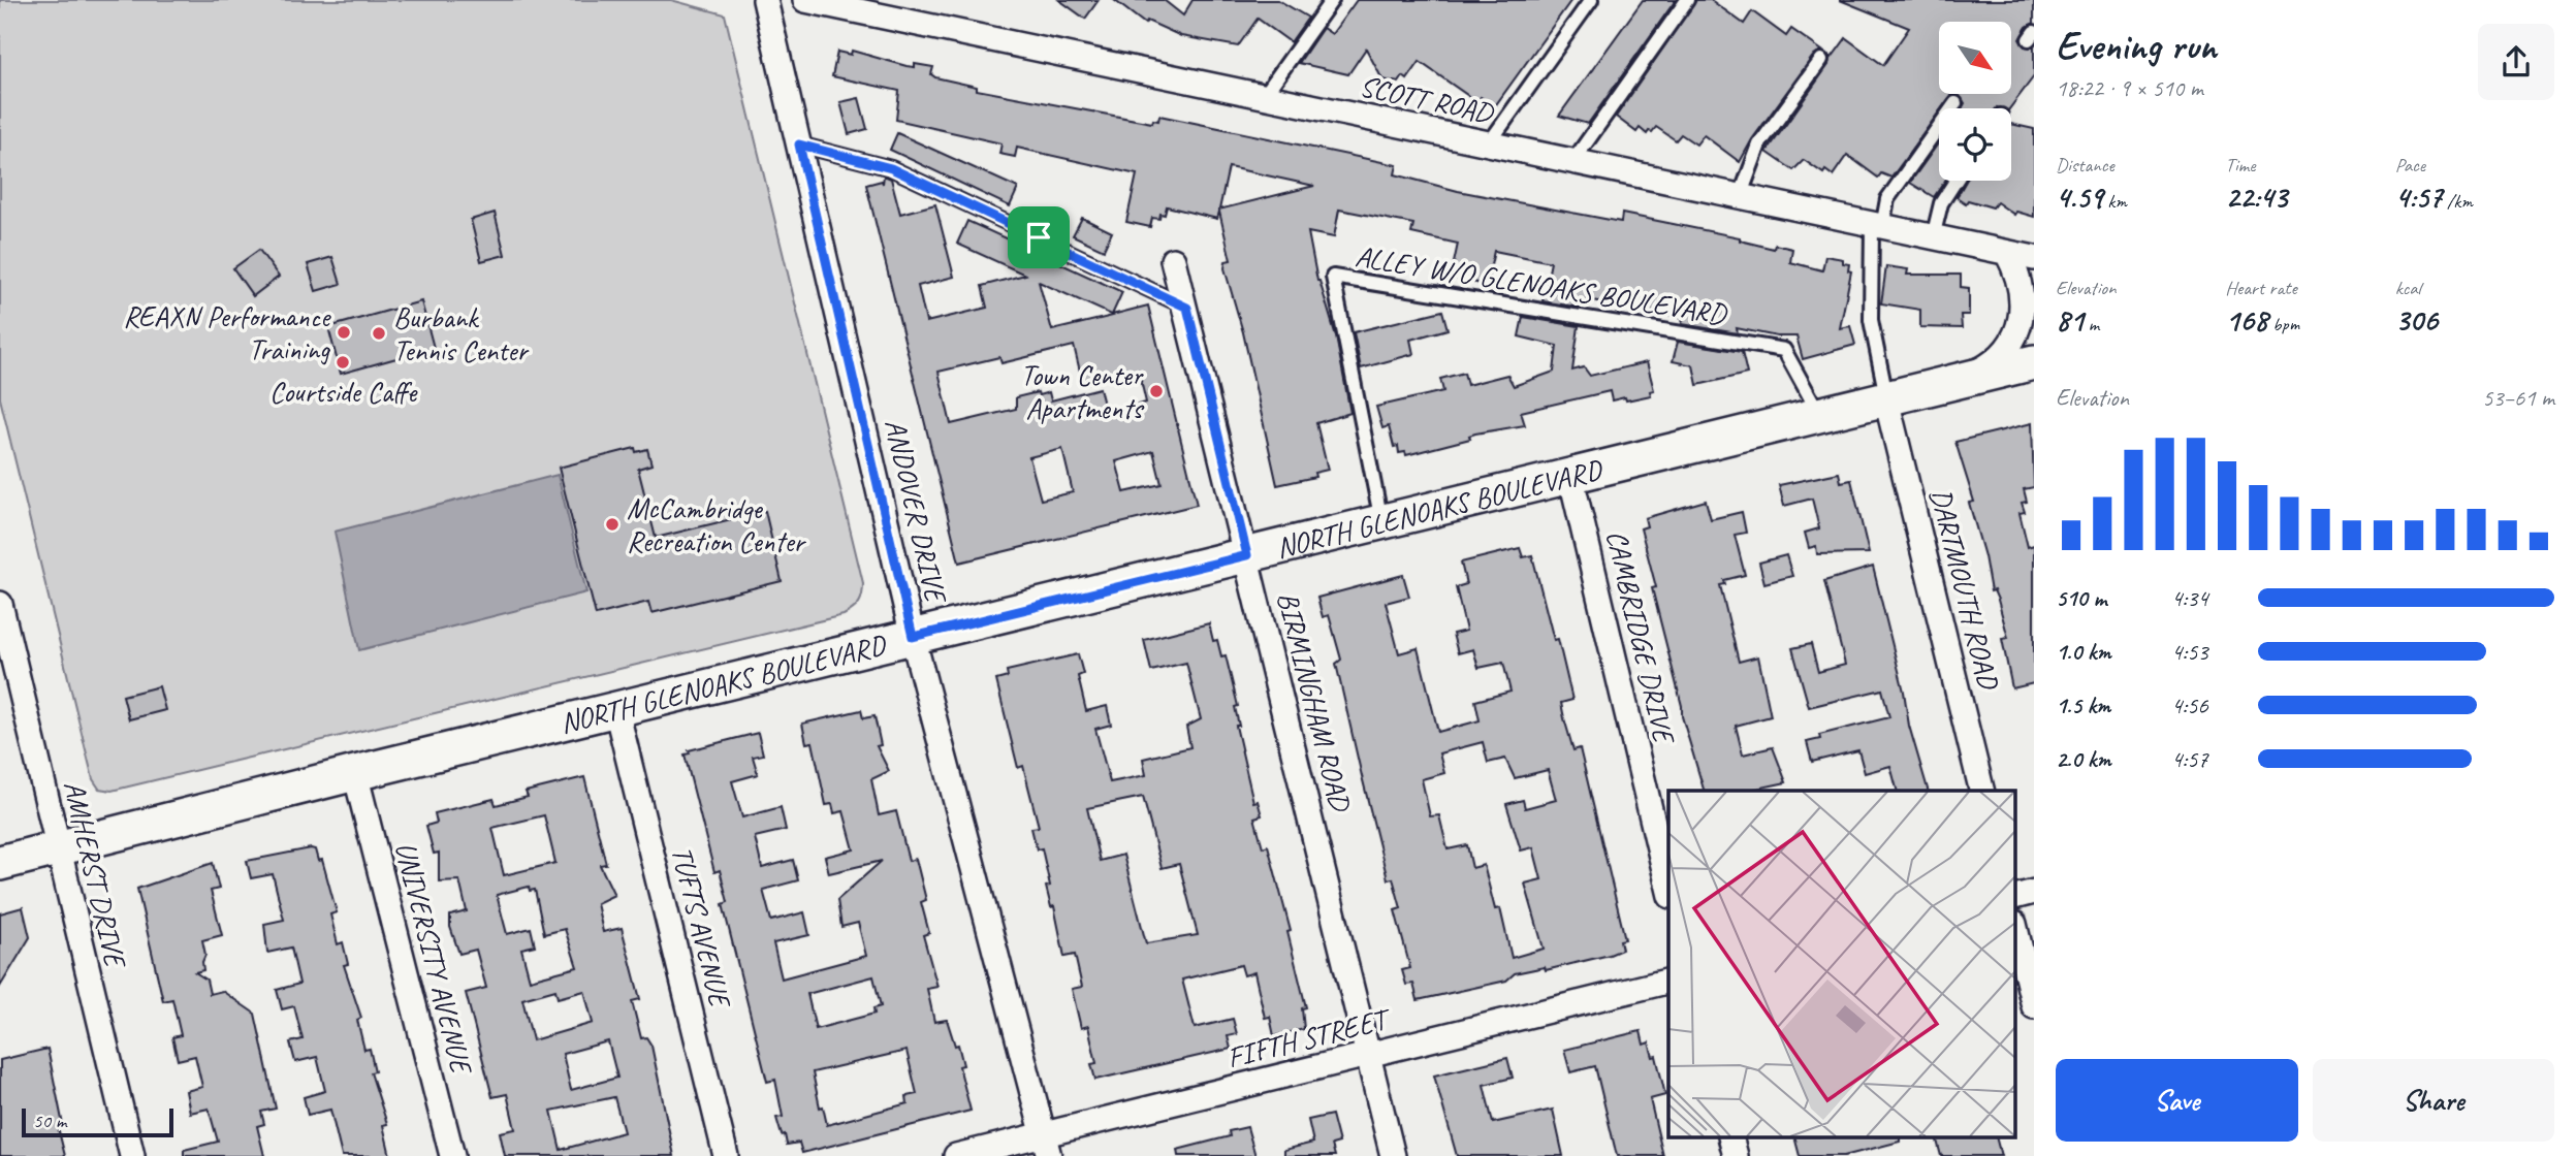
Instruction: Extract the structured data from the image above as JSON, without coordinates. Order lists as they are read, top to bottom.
{
  "streets": {
    "main road": ["NORTH GLENOAKS BOULEVARD"],
    "street": [
      "SCOTT ROAD",
      "ANDOVER DRIVE",
      "DARTMOUTH ROAD",
      "CAMBRIDGE DRIVE",
      "BIRMINGHAM ROAD",
      "AMHERST DRIVE",
      "TUFTS AVENUE",
      "UNIVERSITY AVENUE",
      "FIFTH STREET"
    ],
    "lane": ["ALLEY W/O GLENOAKS BOULEVARD"]
  },
  "crossings": [
    ["ALLEY W/O GLENOAKS BOULEVARD", "NORTH GLENOAKS BOULEVARD"],
    ["NORTH GLENOAKS BOULEVARD", "ANDOVER DRIVE"],
    ["NORTH GLENOAKS BOULEVARD", "DARTMOUTH ROAD"],
    ["NORTH GLENOAKS BOULEVARD", "CAMBRIDGE DRIVE"],
    ["NORTH GLENOAKS BOULEVARD", "BIRMINGHAM ROAD"],
    ["NORTH GLENOAKS BOULEVARD", "AMHERST DRIVE"],
    ["NORTH GLENOAKS BOULEVARD", "TUFTS AVENUE"],
    ["NORTH GLENOAKS BOULEVARD", "UNIVERSITY AVENUE"],
    ["ANDOVER DRIVE", "FIFTH STREET"],
    ["BIRMINGHAM ROAD", "FIFTH STREET"]
  ],
  "places": [
    "REAXN Performance Training",
    "Burbank Tennis Center",
    "Courtside Caffe",
    "Town Center Apartments",
    "McCambridge Recreation Center"
  ],
  "scale_bar": "50 m",
  "north": "bottom right",
  "page": {
    "heading": ["Evening run", "18:22 · 9 × 510 m"],
    "stats": [
      ["Distance", "4.59 km"],
      ["Time", "22:43"],
      ["Pace", "4:57 /km"],
      ["Elevation", "81 m"],
      ["Heart rate", "168 bpm"],
      ["kcal", "306"]
    ],
    "chart": ["Elevation", "53–61 m"],
    "list": [
      {
        "name": "510 m",
        "note": "4:34"
      },
      {
        "name": "1.0 km",
        "note": "4:53"
      },
      {
        "name": "1.5 km",
        "note": "4:56"
      },
      {
        "name": "2.0 km",
        "note": "4:57"
      }
    ],
    "buttons": ["Save", "Share"],
    "scale": "50 m"
  }
}
